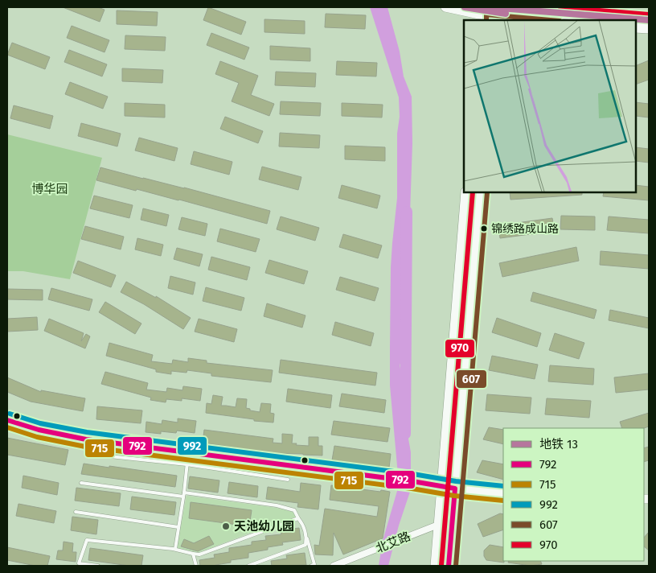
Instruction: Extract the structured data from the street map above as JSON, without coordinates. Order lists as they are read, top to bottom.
{
  "streets": {
    "street": ["北艾路"]
  },
  "parks": ["博华园"],
  "places": ["锦绣路成山路", "天池幼儿园"],
  "lines": [
    "metro line 13",
    "transit line 970",
    "transit line 607",
    "transit line 992",
    "transit line 792",
    "transit line 715"
  ],
  "legend": [
    "地铁 13",
    "792",
    "715",
    "992",
    "607",
    "970"
  ]
}
